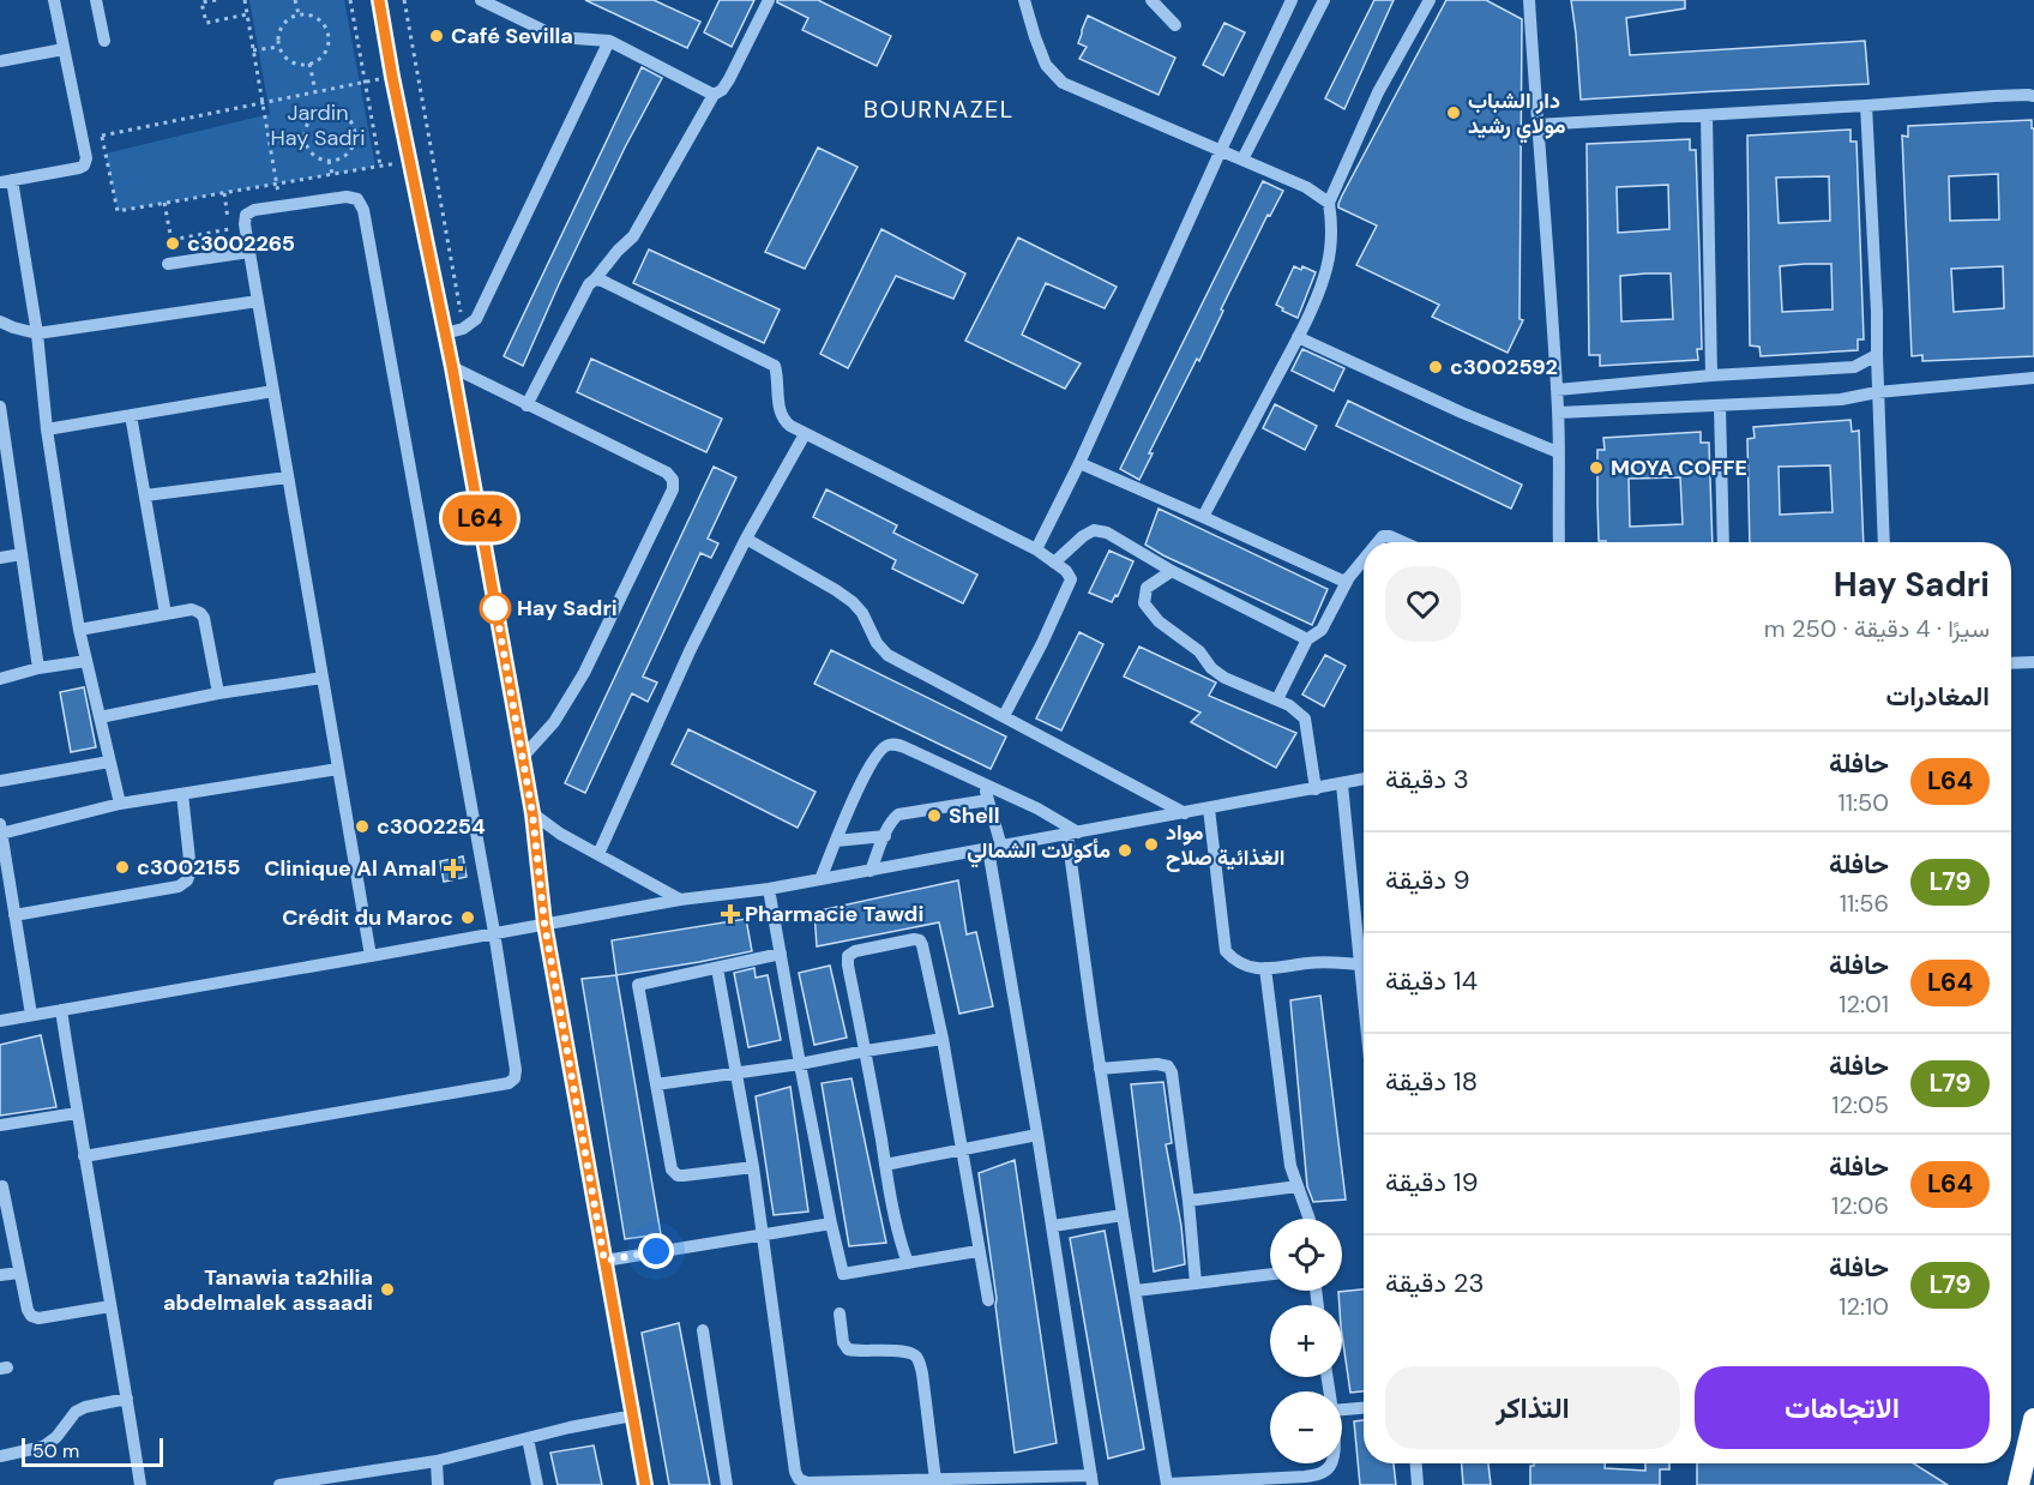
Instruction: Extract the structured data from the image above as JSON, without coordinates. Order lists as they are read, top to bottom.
{
  "districts": ["BOURNAZEL"],
  "parks": ["Jardin Hay Sadri"],
  "places": {
    "other": [
      "Café Sevilla",
      "دار الشباب مولاي رشيد",
      "c3002265",
      "c3002592",
      "MOYA COFFE",
      "Hay Sadri",
      "Shell",
      "c3002254",
      "مواد الغذائية صلاح",
      "مأكولات الشمالي",
      "c3002155",
      "Crédit du Maroc",
      "Tanawia ta2hilia abdelmalek assaadi"
    ],
    "health": ["Clinique Al Amal", "Pharmacie Tawdi"]
  },
  "lines": ["bus line L64"],
  "scale_bar": "50 m",
  "page": {
    "on_map": "L64",
    "heading": [
      ["Hay Sadri", "سيرًا · 4 دقيقة · 250 m"],
      "المغادرات"
    ],
    "list": [
      {
        "mark": "L64",
        "name": "حافلة",
        "note": "11:50",
        "value": "3 دقيقة"
      },
      {
        "mark": "L79",
        "name": "حافلة",
        "note": "11:56",
        "value": "9 دقيقة"
      },
      {
        "mark": "L64",
        "name": "حافلة",
        "note": "12:01",
        "value": "14 دقيقة"
      },
      {
        "mark": "L79",
        "name": "حافلة",
        "note": "12:05",
        "value": "18 دقيقة"
      },
      {
        "mark": "L64",
        "name": "حافلة",
        "note": "12:06",
        "value": "19 دقيقة"
      },
      {
        "mark": "L79",
        "name": "حافلة",
        "note": "12:10",
        "value": "23 دقيقة"
      }
    ],
    "map_buttons": ["+", "−"],
    "buttons": ["الاتجاهات", "التذاكر"],
    "scale": "50 m"
  }
}
